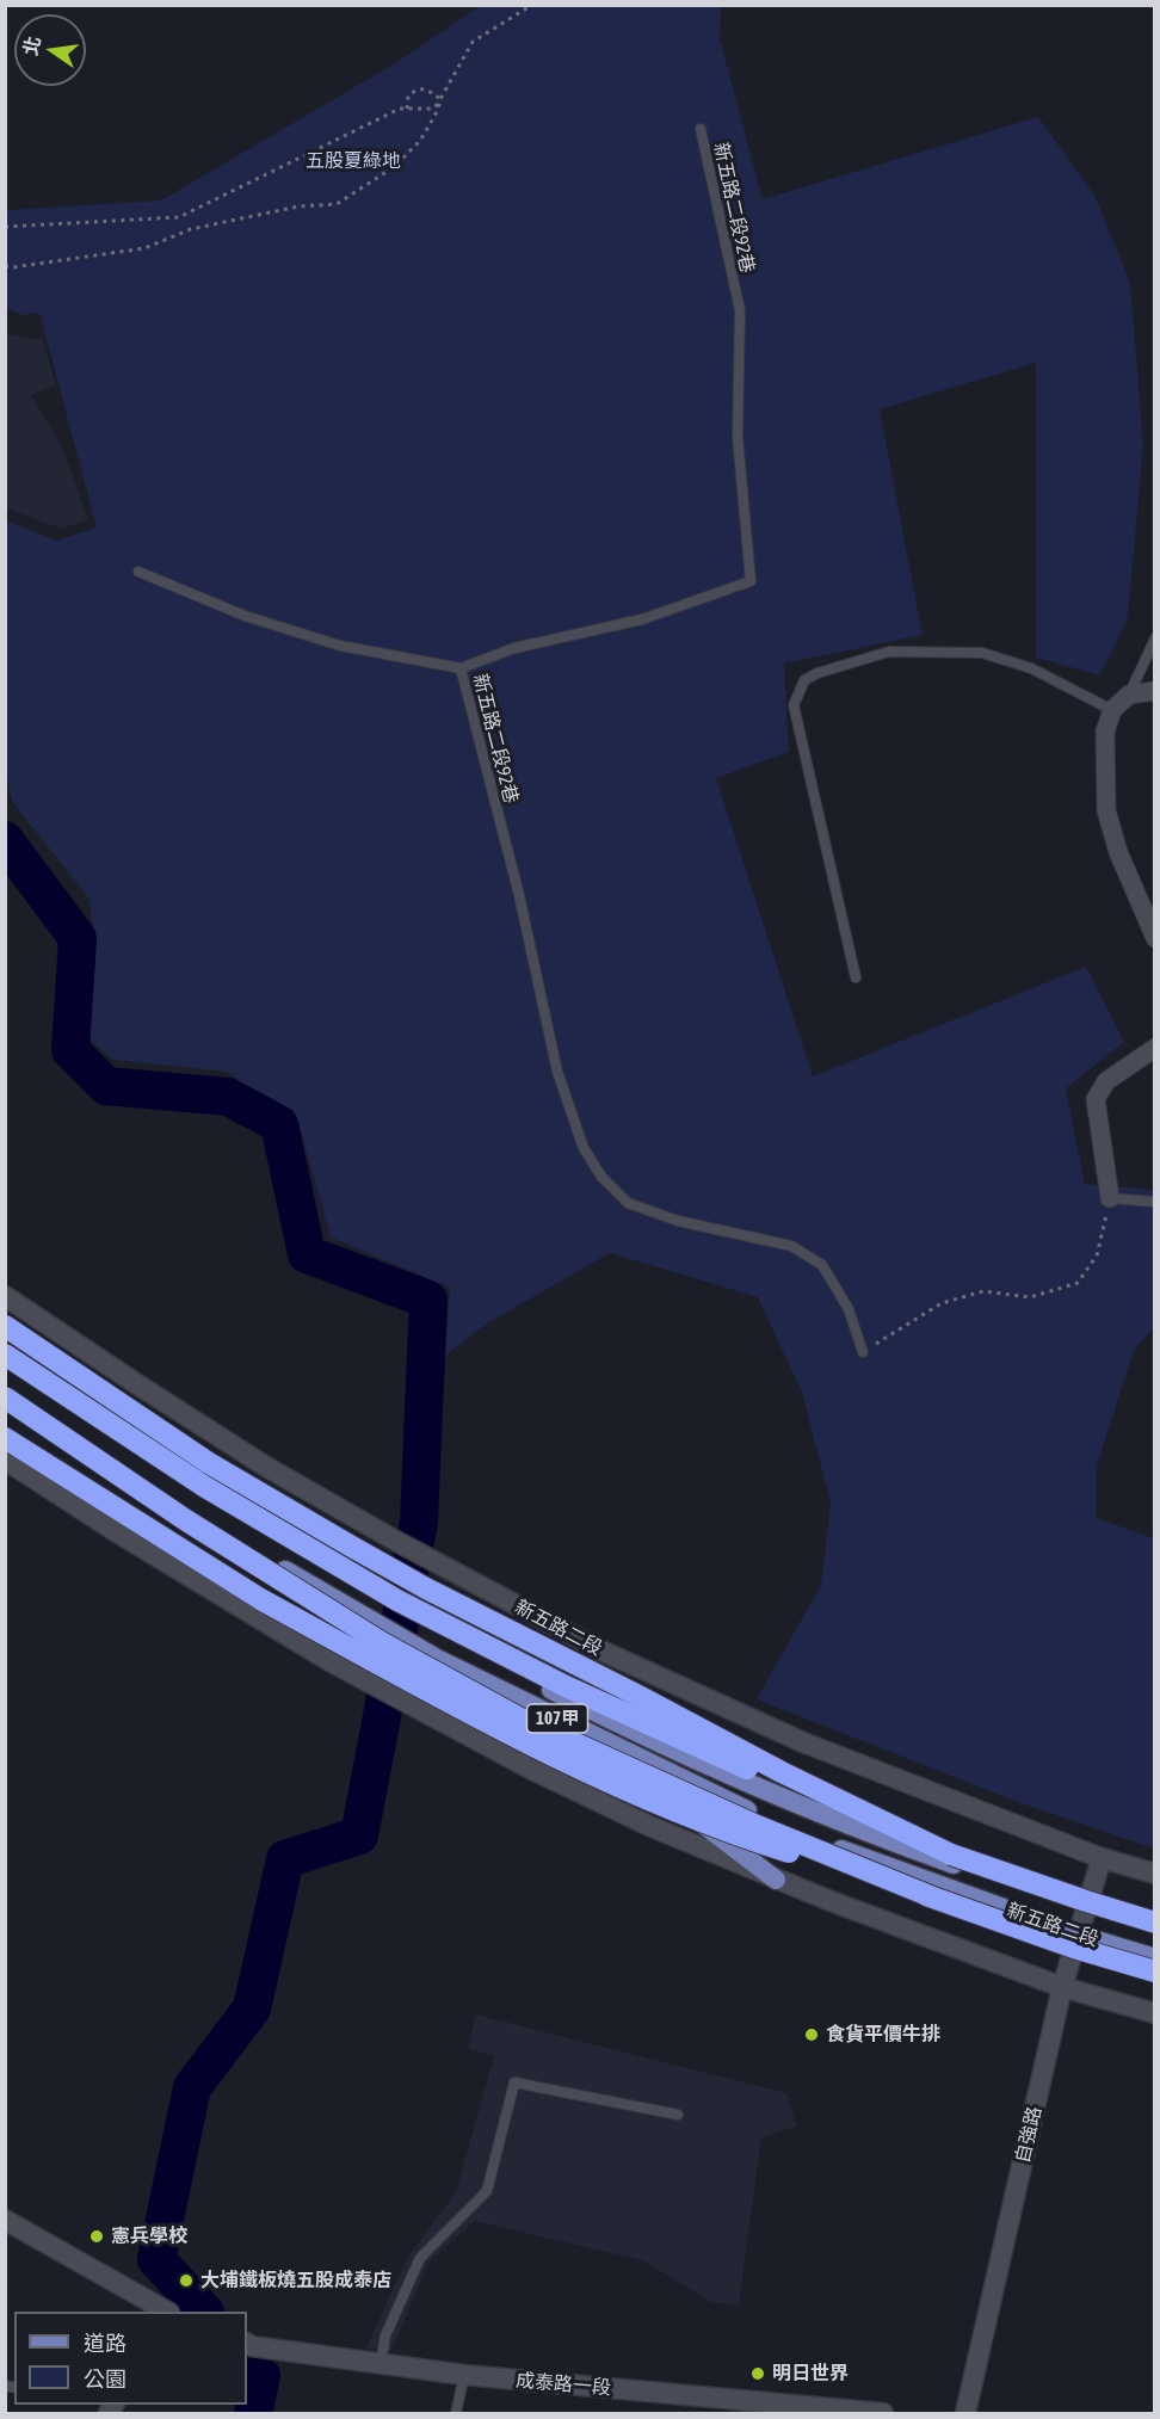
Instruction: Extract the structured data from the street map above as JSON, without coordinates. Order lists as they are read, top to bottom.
{
  "streets": {
    "main road": [
      "新五路二段",
      "107甲",
      "自強路",
      "成泰路一段"
    ],
    "lane": ["新五路二段92巷"]
  },
  "crossings": [
    ["新五路二段", "自強路"]
  ],
  "parks": ["五股夏綠地"],
  "places": [
    "食貨平價牛排",
    "憲兵學校",
    "大埔鐵板燒五股成泰店",
    "明日世界"
  ],
  "legend": ["道路", "公園"],
  "north": "left"
}
